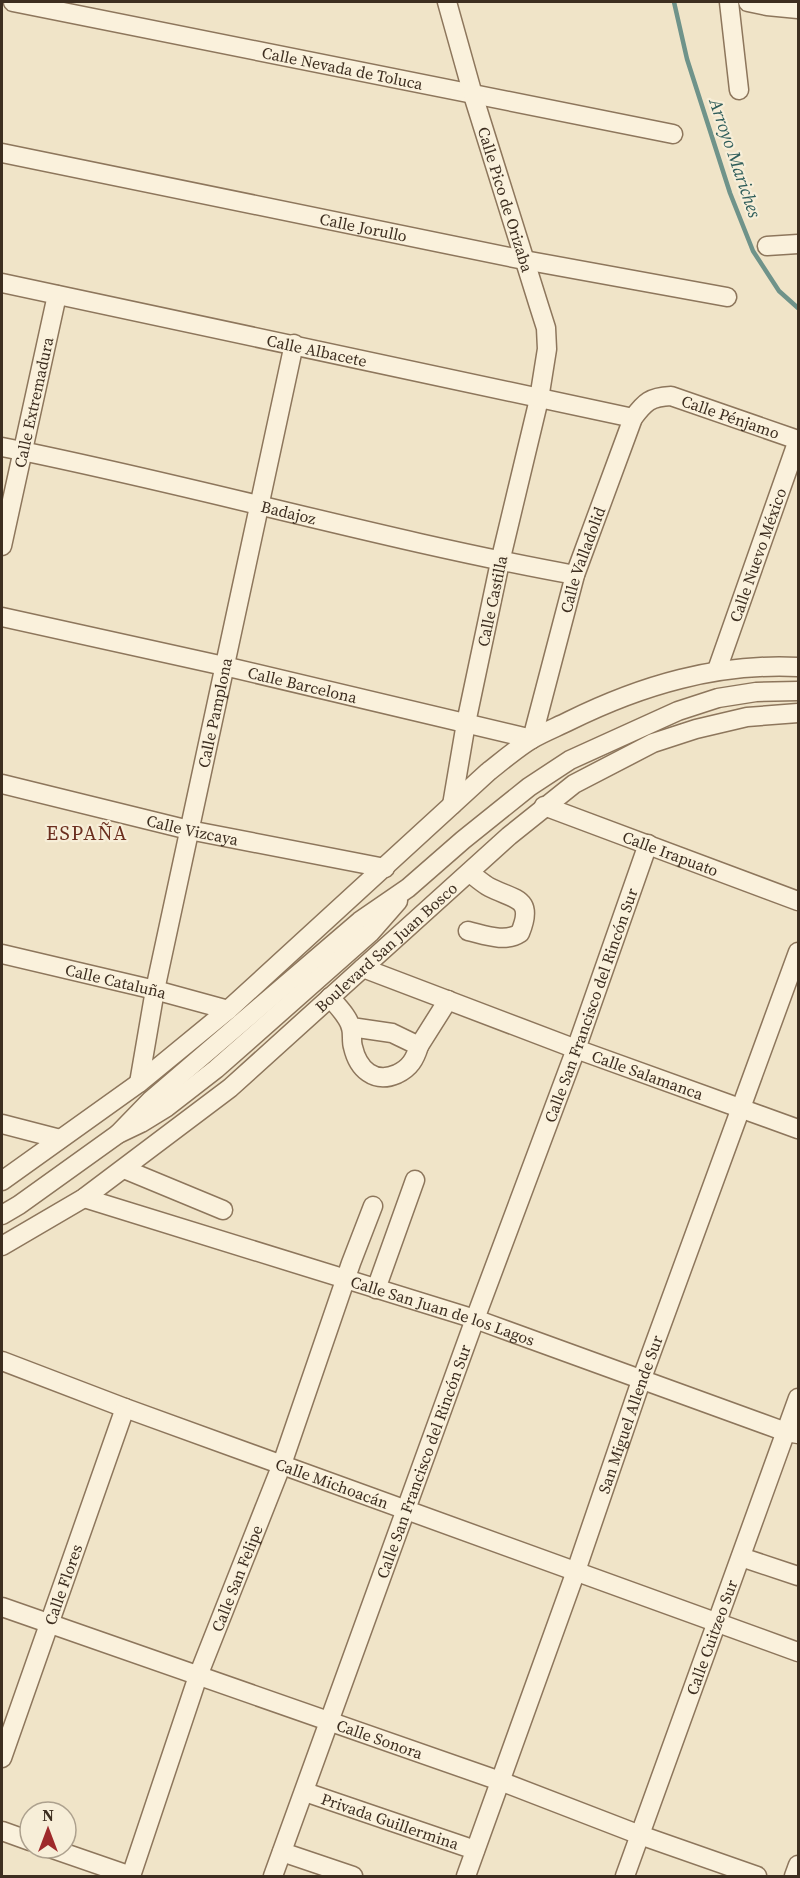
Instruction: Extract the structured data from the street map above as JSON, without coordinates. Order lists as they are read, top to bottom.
{
  "streets": {
    "street": [
      "Calle Nevada de Toluca",
      "Calle Pico de Orizaba",
      "Calle Jorullo",
      "Calle Albacete",
      "Calle Extremadura",
      "Calle Pénjamo",
      "Badajoz",
      "Calle Nuevo México",
      "Calle Valladolid",
      "Calle Castilla",
      "Calle Barcelona",
      "Calle Pamplona",
      "Calle Vizcaya",
      "Calle Irapuato",
      "Boulevard San Juan Bosco",
      "Calle Cataluña",
      "Calle San Francisco del Rincón Sur",
      "Calle Salamanca",
      "Calle San Juan de los Lagos",
      "San Miguel Allende Sur",
      "Calle Michoacán",
      "Calle San Felipe",
      "Calle Flores",
      "Calle Cuitzeo Sur",
      "Calle Sonora",
      "Privada Guillermina"
    ]
  },
  "crossings": [
    ["Calle Nevada de Toluca", "Calle Pico de Orizaba"],
    ["Calle Pico de Orizaba", "Calle Jorullo"],
    ["Calle Pico de Orizaba", "Calle Albacete"],
    ["Calle Pico de Orizaba", "Calle Castilla"],
    ["Calle Albacete", "Calle Extremadura"],
    ["Calle Albacete", "Calle Valladolid"],
    ["Calle Albacete", "Calle Castilla"],
    ["Calle Albacete", "Calle Pamplona"],
    ["Calle Extremadura", "Badajoz"],
    ["Calle Pénjamo", "Calle Nuevo México"],
    ["Calle Pénjamo", "Calle Valladolid"],
    ["Badajoz", "Calle Valladolid"],
    ["Badajoz", "Calle Castilla"],
    ["Badajoz", "Calle Pamplona"],
    ["Calle Valladolid", "Calle Barcelona"],
    ["Calle Castilla", "Calle Barcelona"],
    ["Calle Barcelona", "Calle Pamplona"],
    ["Calle Pamplona", "Calle Vizcaya"],
    ["Calle Pamplona", "Calle Cataluña"],
    ["Calle Irapuato", "Boulevard San Juan Bosco"],
    ["Calle Irapuato", "Calle San Francisco del Rincón Sur"],
    ["Boulevard San Juan Bosco", "Calle Salamanca"],
    ["Boulevard San Juan Bosco", "Calle San Juan de los Lagos"],
    ["Calle San Francisco del Rincón Sur", "Calle Salamanca"],
    ["Calle San Francisco del Rincón Sur", "Calle San Juan de los Lagos"],
    ["Calle San Francisco del Rincón Sur", "Calle Michoacán"],
    ["Calle San Francisco del Rincón Sur", "Calle Sonora"],
    ["Calle San Francisco del Rincón Sur", "Privada Guillermina"],
    ["Calle Salamanca", "San Miguel Allende Sur"],
    ["Calle San Juan de los Lagos", "San Miguel Allende Sur"],
    ["Calle San Juan de los Lagos", "Calle San Felipe"],
    ["Calle San Juan de los Lagos", "Calle Cuitzeo Sur"],
    ["San Miguel Allende Sur", "Calle Michoacán"],
    ["San Miguel Allende Sur", "Calle Sonora"],
    ["San Miguel Allende Sur", "Privada Guillermina"],
    ["Calle Michoacán", "Calle San Felipe"],
    ["Calle Michoacán", "Calle Flores"],
    ["Calle Michoacán", "Calle Cuitzeo Sur"],
    ["Calle San Felipe", "Calle Sonora"],
    ["Calle Flores", "Calle Sonora"],
    ["Calle Cuitzeo Sur", "Calle Sonora"]
  ],
  "districts": ["ESPAÑA"],
  "water": ["Arroyo Mariches"],
  "north": "top"
}
